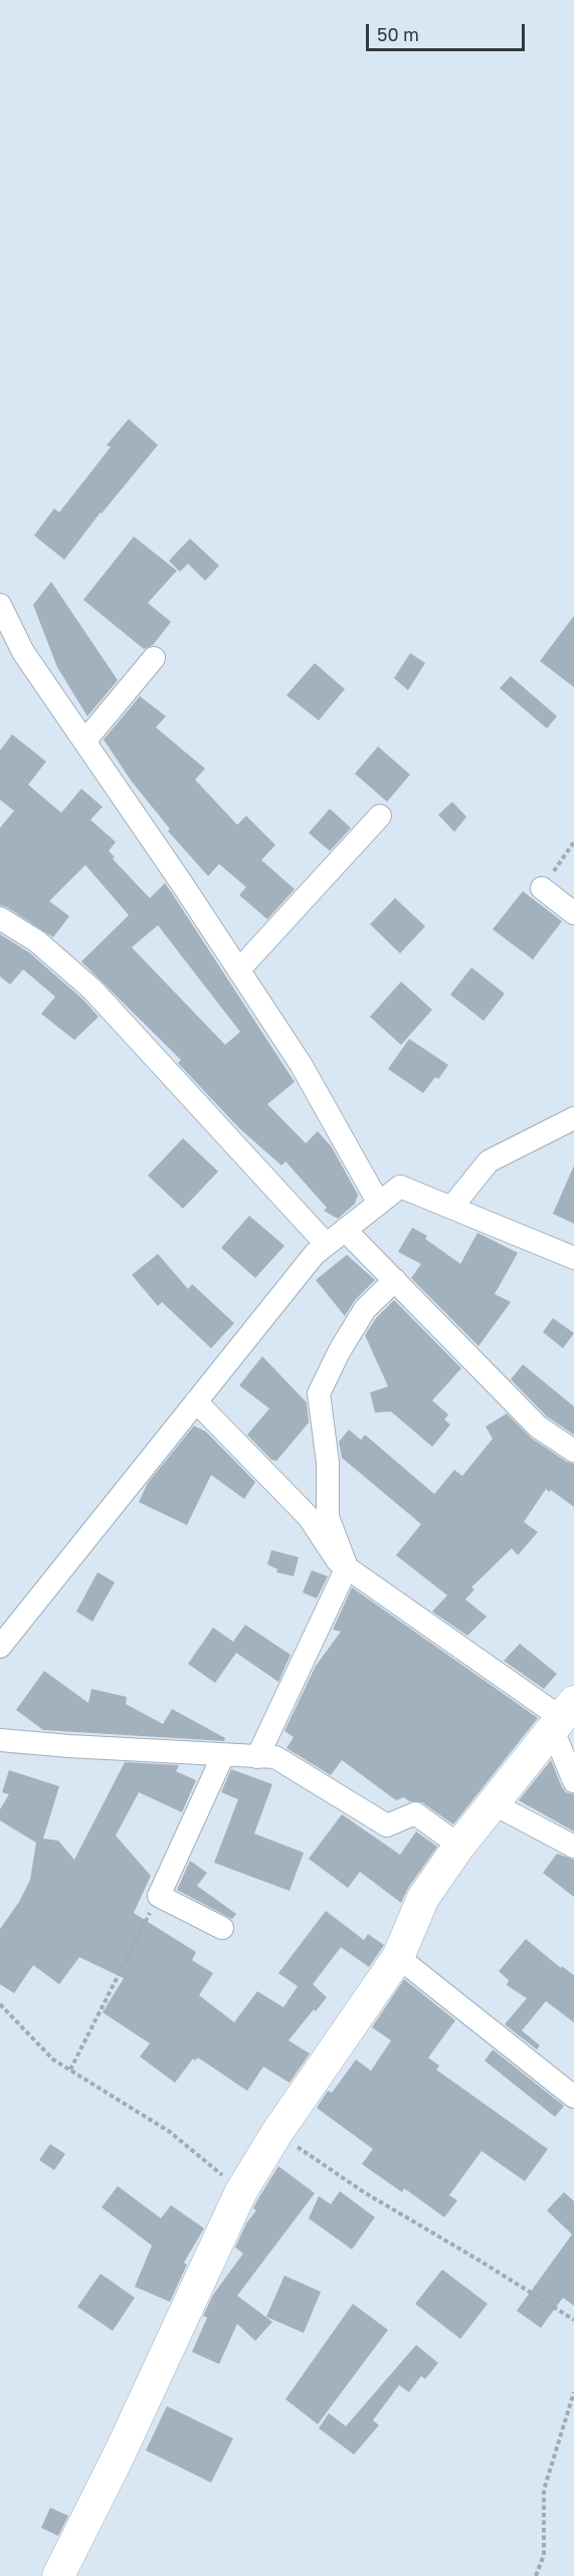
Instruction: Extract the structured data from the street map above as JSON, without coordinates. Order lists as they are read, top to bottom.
{
  "scale_bar": "50 m"
}
